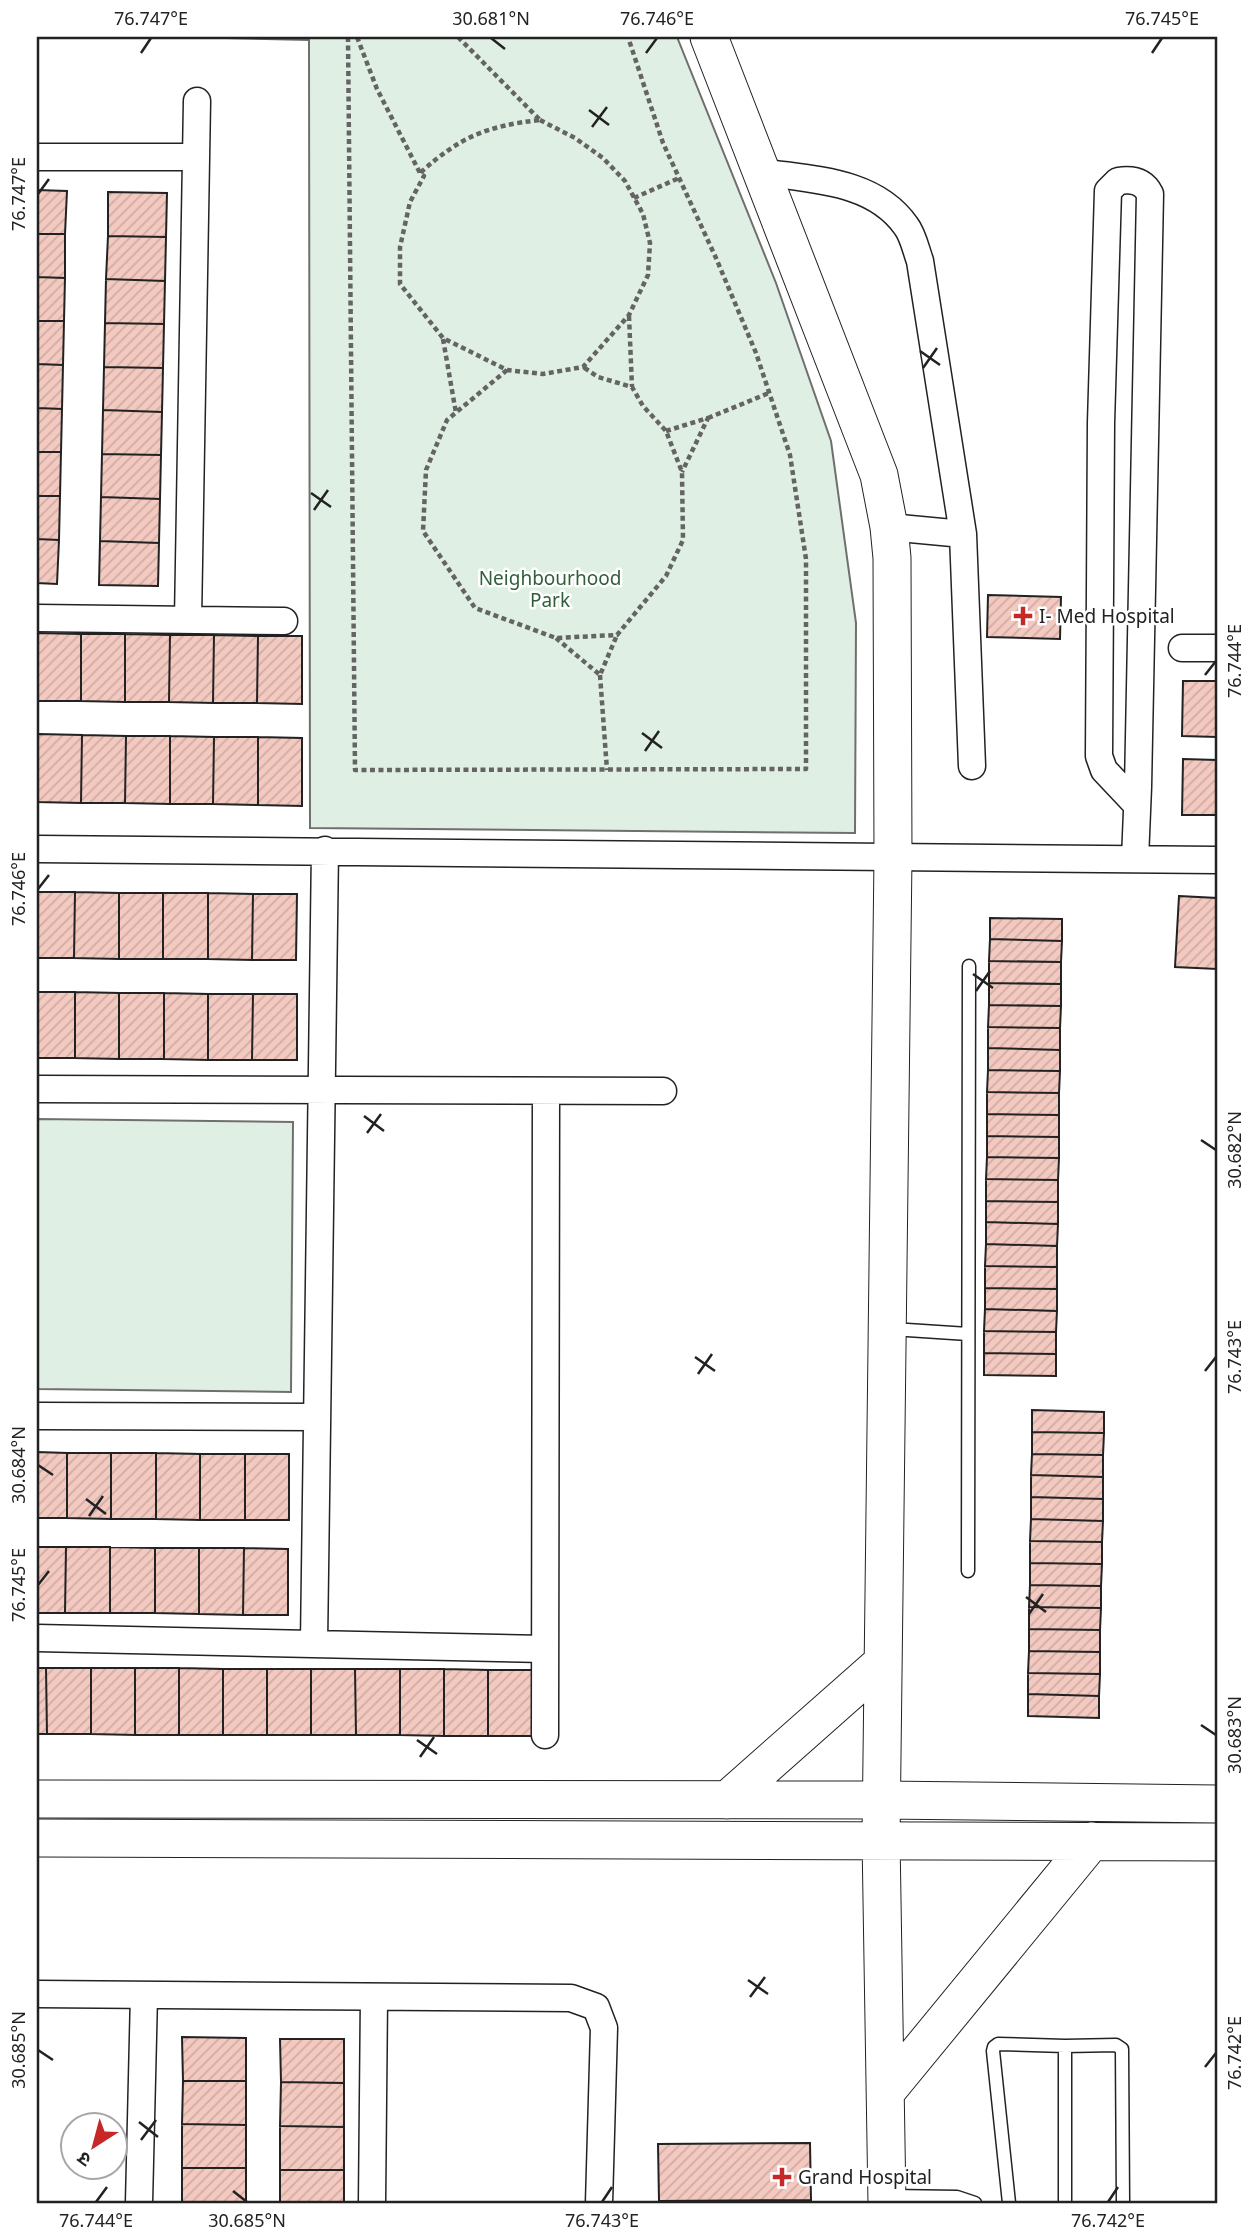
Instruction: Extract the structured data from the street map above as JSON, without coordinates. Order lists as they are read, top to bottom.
{
  "parks": ["Neighbourhood Park"],
  "places": {
    "health": ["I- Med Hospital", "Grand Hospital"]
  },
  "north": "bottom left",
  "coordinates": [
    "76.747°E",
    "30.681°N",
    "76.746°E",
    "76.745°E",
    "76.744°E",
    "30.682°N",
    "76.743°E",
    "30.684°N",
    "30.683°N",
    "30.685°N",
    "76.742°E"
  ]
}
